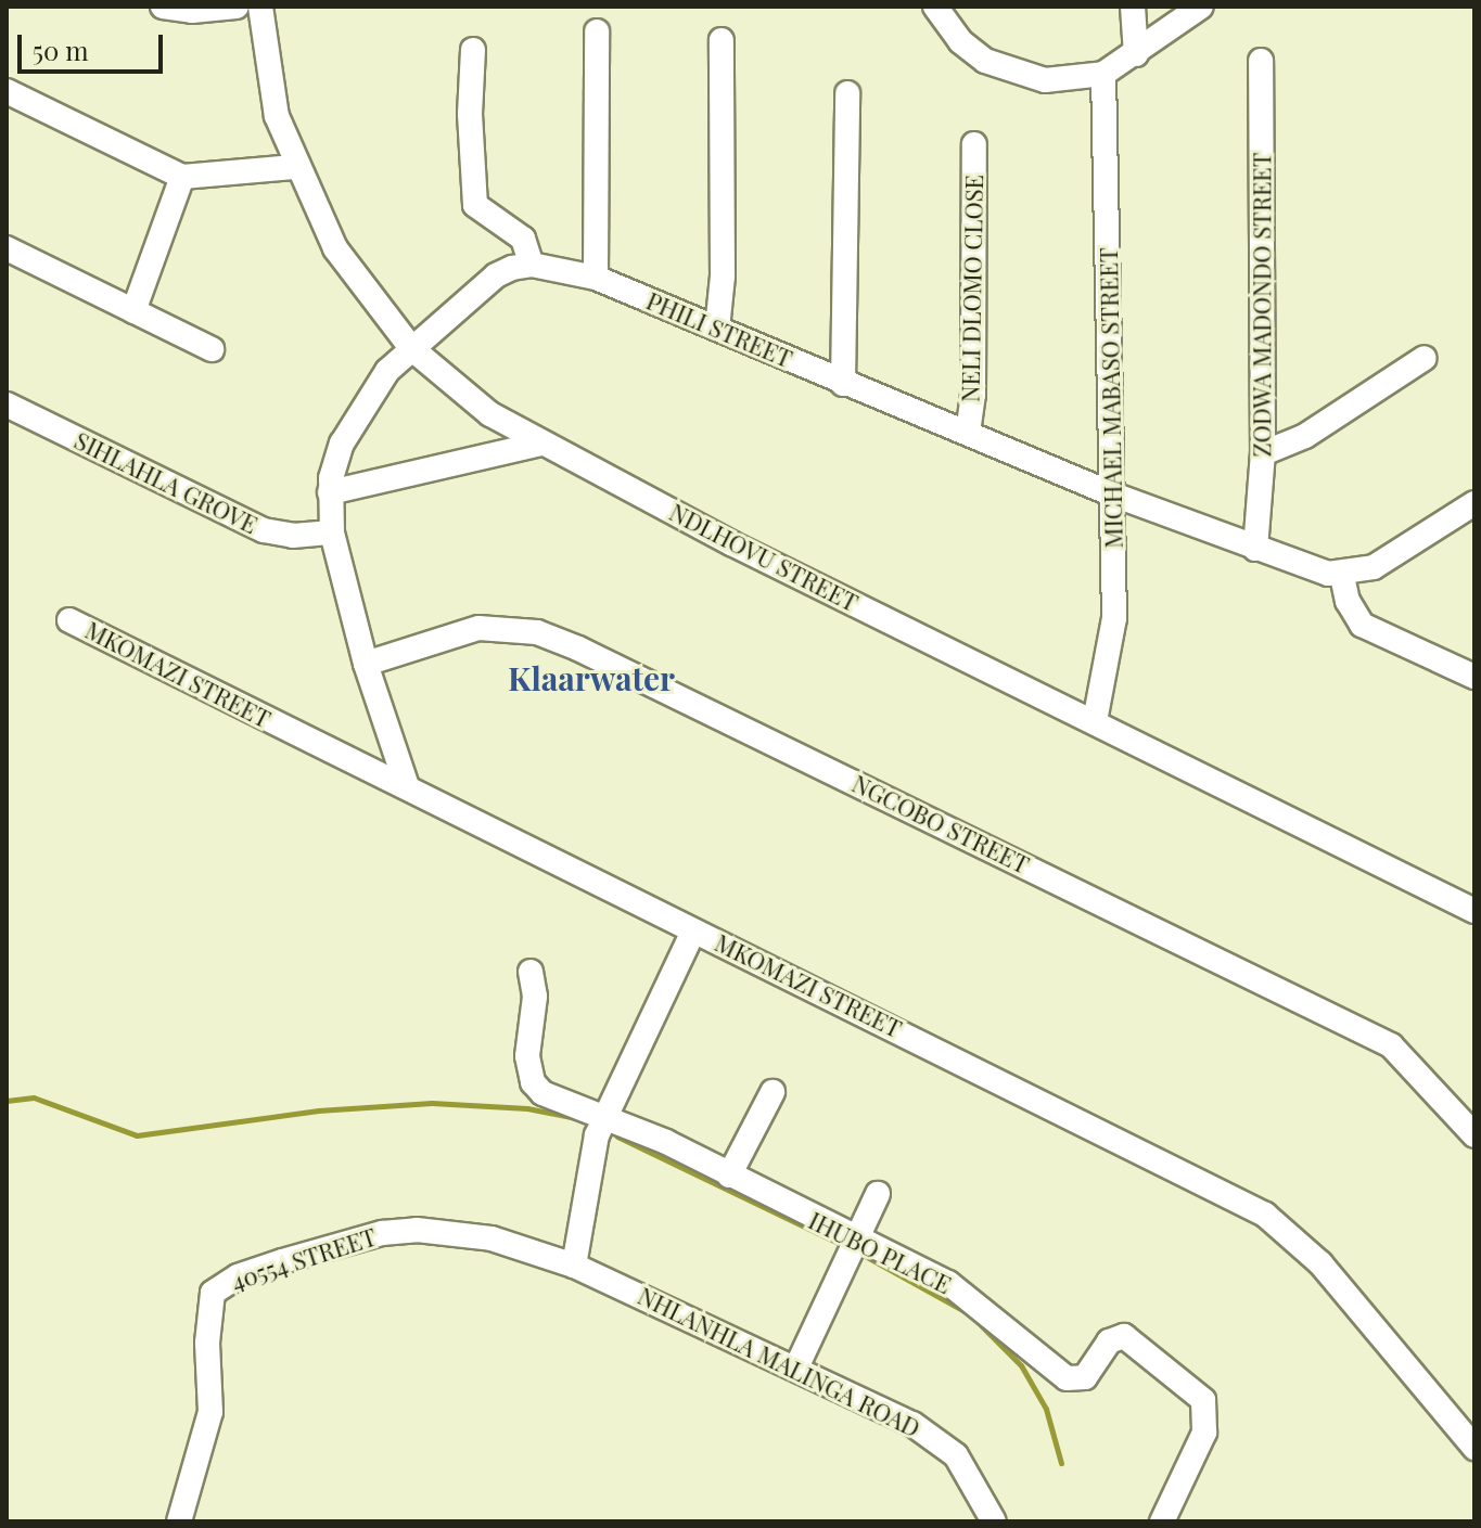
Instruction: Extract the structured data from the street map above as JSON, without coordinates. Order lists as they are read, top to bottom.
{
  "streets": {
    "street": [
      "NELI DLOMO CLOSE",
      "ZODWA MADONDO STREET",
      "PHILI STREET",
      "MICHAEL MABASO STREET",
      "SIHLAHLA GROVE",
      "NDLHOVU STREET",
      "MKOMAZI STREET",
      "NGCOBO STREET",
      "IHUBO PLACE",
      "40554 STREET",
      "NHLANHLA MALINGA ROAD"
    ]
  },
  "crossings": [
    ["NELI DLOMO CLOSE", "PHILI STREET"],
    ["ZODWA MADONDO STREET", "PHILI STREET"],
    ["PHILI STREET", "MICHAEL MABASO STREET"],
    ["MICHAEL MABASO STREET", "NDLHOVU STREET"],
    ["40554 STREET", "NHLANHLA MALINGA ROAD"]
  ],
  "districts": ["Klaarwater"],
  "scale_bar": "50 m"
}
